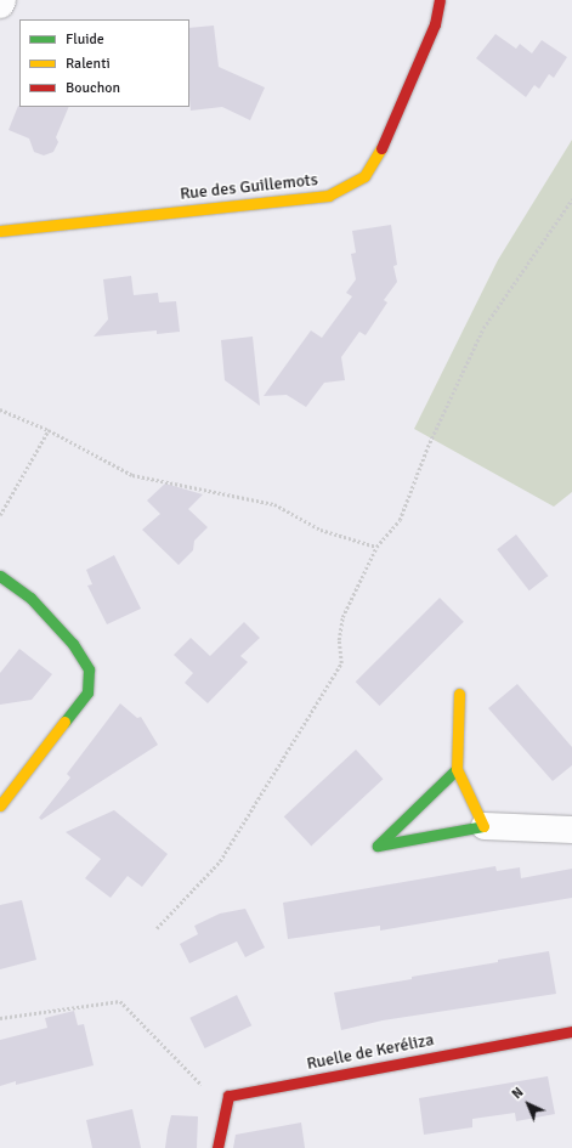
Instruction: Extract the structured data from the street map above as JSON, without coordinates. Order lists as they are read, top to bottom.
{
  "streets": {
    "street": ["Rue des Guillemots", "Ruelle de Keréliza"]
  },
  "legend": ["Fluide", "Ralenti", "Bouchon"],
  "north": "top left"
}
